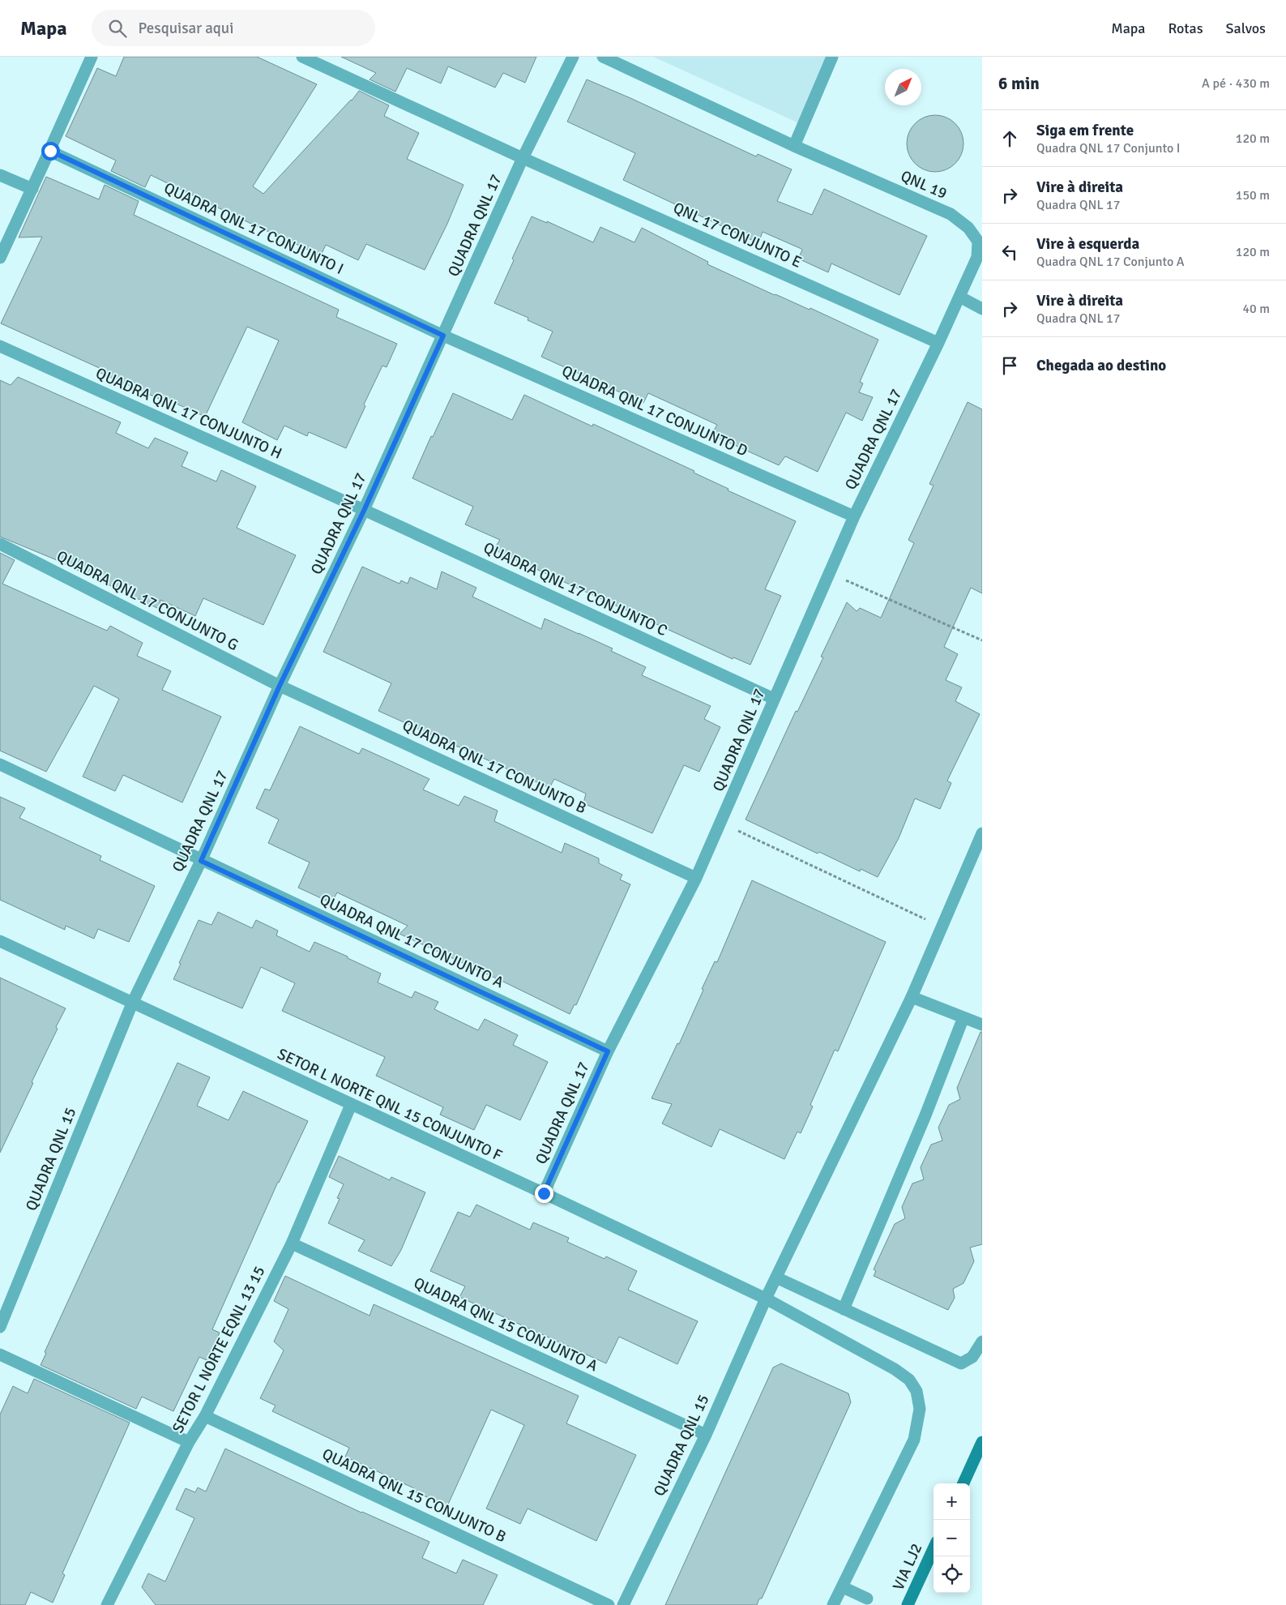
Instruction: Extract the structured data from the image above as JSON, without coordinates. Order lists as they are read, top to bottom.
{
  "streets": {
    "main road": ["VIA LJ2"],
    "street": [
      "QNL 19",
      "QUADRA QNL 17",
      "QUADRA QNL 17 CONJUNTO I",
      "QNL 17 CONJUNTO E",
      "QUADRA QNL 17 CONJUNTO D",
      "QUADRA QNL 17 CONJUNTO H",
      "QUADRA QNL 17 CONJUNTO C",
      "QUADRA QNL 17 CONJUNTO G",
      "QUADRA QNL 17 CONJUNTO B",
      "QUADRA QNL 17 CONJUNTO A",
      "SETOR L NORTE QNL 15 CONJUNTO F",
      "QUADRA QNL 15",
      "QUADRA QNL 15 CONJUNTO A",
      "SETOR L NORTE EQNL 13 15",
      "QUADRA QNL 15 CONJUNTO B"
    ]
  },
  "crossings": [
    ["QNL 19", "QUADRA QNL 17"],
    ["QUADRA QNL 17", "QUADRA QNL 17 CONJUNTO I"],
    ["QUADRA QNL 17", "QNL 17 CONJUNTO E"],
    ["QUADRA QNL 17", "QUADRA QNL 17 CONJUNTO D"],
    ["QUADRA QNL 17", "QUADRA QNL 17 CONJUNTO H"],
    ["QUADRA QNL 17", "QUADRA QNL 17 CONJUNTO C"],
    ["QUADRA QNL 17", "QUADRA QNL 17 CONJUNTO G"],
    ["QUADRA QNL 17", "QUADRA QNL 17 CONJUNTO B"],
    ["QUADRA QNL 17", "QUADRA QNL 17 CONJUNTO A"],
    ["QUADRA QNL 17", "SETOR L NORTE QNL 15 CONJUNTO F"],
    ["QUADRA QNL 17", "QUADRA QNL 15"],
    ["QUADRA QNL 17 CONJUNTO I", "QUADRA QNL 17 CONJUNTO D"],
    ["QUADRA QNL 17 CONJUNTO H", "QUADRA QNL 17 CONJUNTO C"],
    ["QUADRA QNL 17 CONJUNTO G", "QUADRA QNL 17 CONJUNTO B"],
    ["SETOR L NORTE QNL 15 CONJUNTO F", "QUADRA QNL 15"],
    ["SETOR L NORTE QNL 15 CONJUNTO F", "SETOR L NORTE EQNL 13 15"],
    ["QUADRA QNL 15", "QUADRA QNL 15 CONJUNTO A"],
    ["QUADRA QNL 15 CONJUNTO A", "SETOR L NORTE EQNL 13 15"],
    ["SETOR L NORTE EQNL 13 15", "QUADRA QNL 15 CONJUNTO B"]
  ],
  "north": "top right",
  "page": {
    "header": "Mapa",
    "search": "Pesquisar aqui",
    "nav": ["Mapa", "Rotas", "Salvos"],
    "heading": ["6 min", "A pé · 430 m"],
    "list": [
      ["Siga em frente", "Quadra QNL 17 Conjunto I", "120 m"],
      ["Vire à direita", "Quadra QNL 17", "150 m"],
      ["Vire à esquerda", "Quadra QNL 17 Conjunto A", "120 m"],
      ["Vire à direita", "Quadra QNL 17", "40 m"],
      "Chegada ao destino"
    ],
    "map_buttons": ["+", "−"]
  }
}
